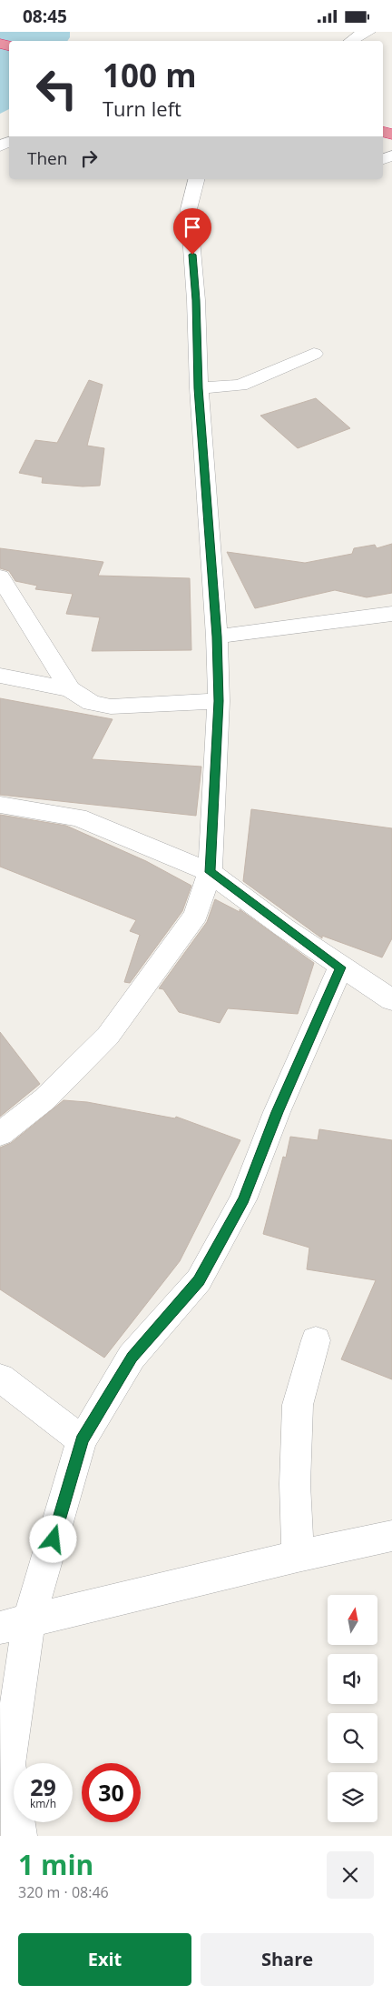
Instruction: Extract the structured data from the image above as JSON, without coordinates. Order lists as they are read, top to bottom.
{
  "north": "top",
  "page": {
    "status": "08:45",
    "turn": ["100 m", "Turn left"],
    "then": "Then",
    "speed": "29 km/h",
    "limit": "30",
    "heading": ["1 min", "320 m · 08:46"],
    "buttons": ["Exit", "Share"]
  }
}
